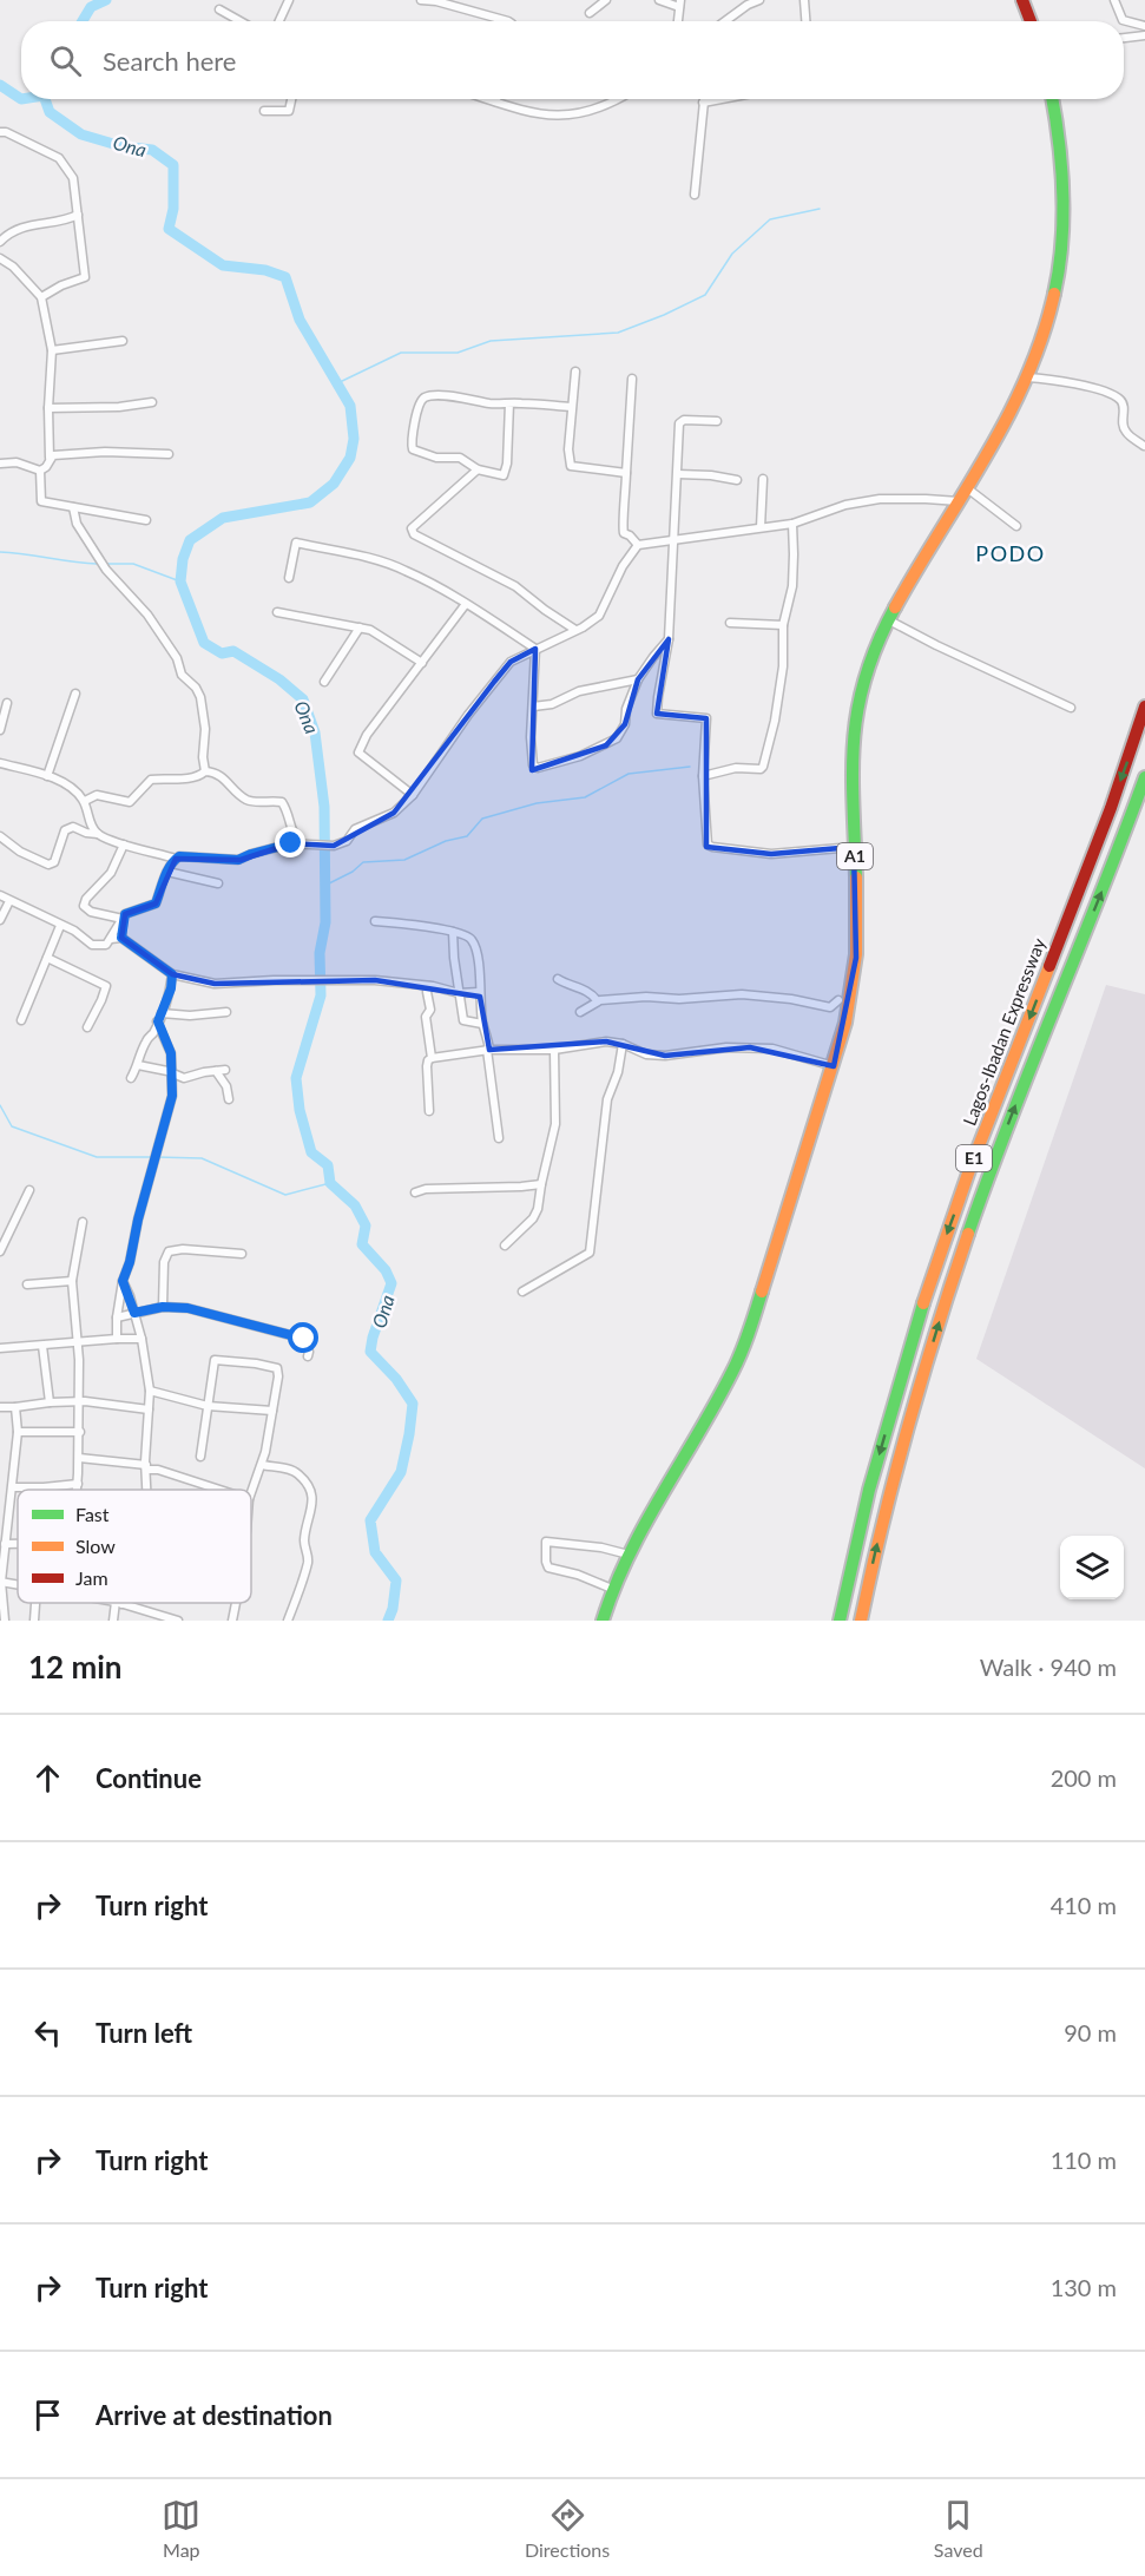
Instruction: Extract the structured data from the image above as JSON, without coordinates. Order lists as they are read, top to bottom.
{
  "streets": {
    "highway": ["A1", "Lagos-Ibadan Expressway", "E1"]
  },
  "districts": ["PODO"],
  "water": ["Ona"],
  "legend": ["Fast", "Slow", "Jam"],
  "page": {
    "search": "Search here",
    "heading": ["12 min", "Walk · 940 m"],
    "list": [
      ["Continue", "200 m"],
      ["Turn right", "410 m"],
      ["Turn left", "90 m"],
      ["Turn right", "110 m"],
      ["Turn right", "130 m"],
      "Arrive at destination"
    ],
    "nav": ["Map", "Directions", "Saved"]
  }
}
